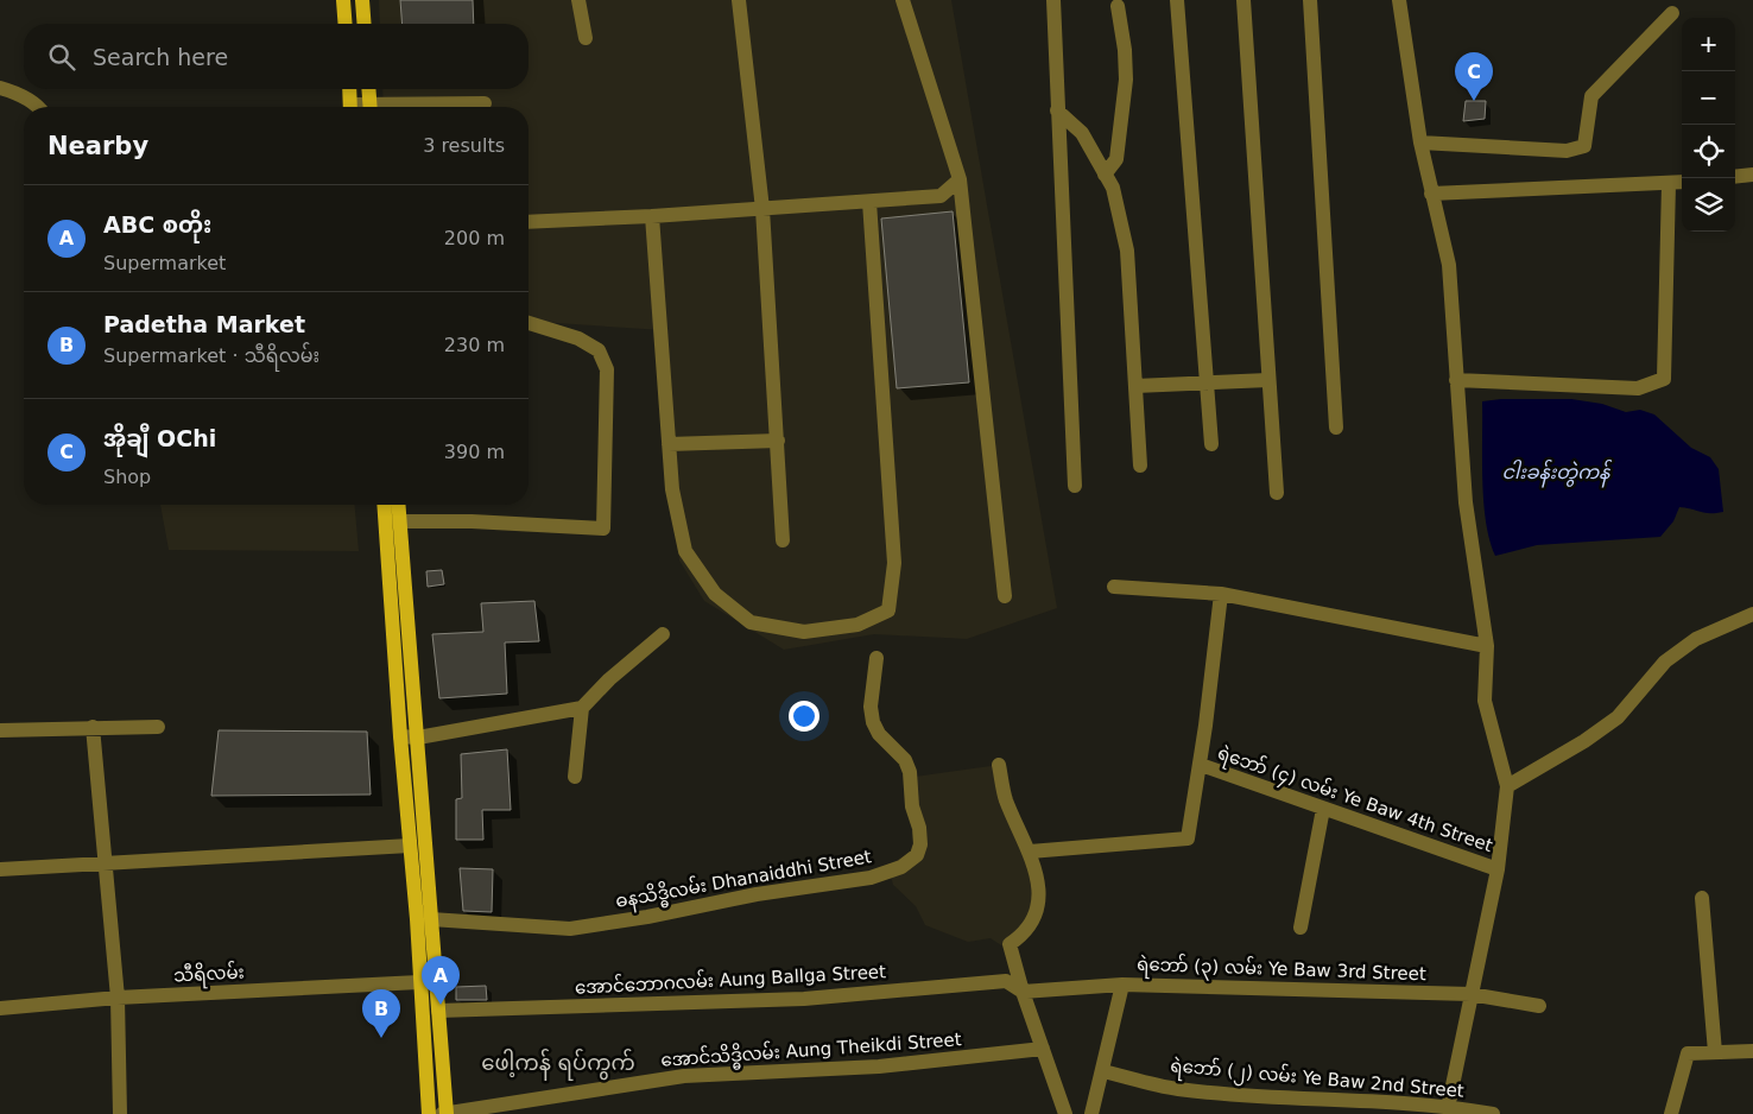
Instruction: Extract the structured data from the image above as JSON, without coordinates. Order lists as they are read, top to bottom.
{
  "streets": {
    "street": [
      "ရဲဘော် (၄) လမ်း Ye Baw 4th Street",
      "ဓနသိဒ္ဓိလမ်း Dhanaiddhi Street",
      "ရဲဘော် (၃) လမ်း Ye Baw 3rd Street",
      "သီရိလမ်း",
      "အောင်ဘောဂလမ်း Aung Ballga Street",
      "အောင်သိဒ္ဓိလမ်း Aung Theikdi Street",
      "ရဲဘော် (၂) လမ်း Ye Baw 2nd Street"
    ]
  },
  "crossings": [
    ["ရဲဘော် (၃) လမ်း Ye Baw 3rd Street", "အောင်ဘောဂလမ်း Aung Ballga Street"]
  ],
  "districts": ["ဖေါ့ကန် ရပ်ကွက်"],
  "water": ["ငါးခန်းတွဲကန်"],
  "page": {
    "map_buttons": ["+", "−"],
    "search": "Search here",
    "pins": ["C", "A", "B"],
    "heading": ["Nearby", "3 results"],
    "list": [
      {
        "mark": "A",
        "name": "ABC စတိုး",
        "note": "Supermarket",
        "value": "200 m"
      },
      {
        "mark": "B",
        "name": "Padetha Market",
        "note": "Supermarket · သီရိလမ်း",
        "value": "230 m"
      },
      {
        "mark": "C",
        "name": "အိုချီ OChi",
        "note": "Shop",
        "value": "390 m"
      }
    ]
  }
}
